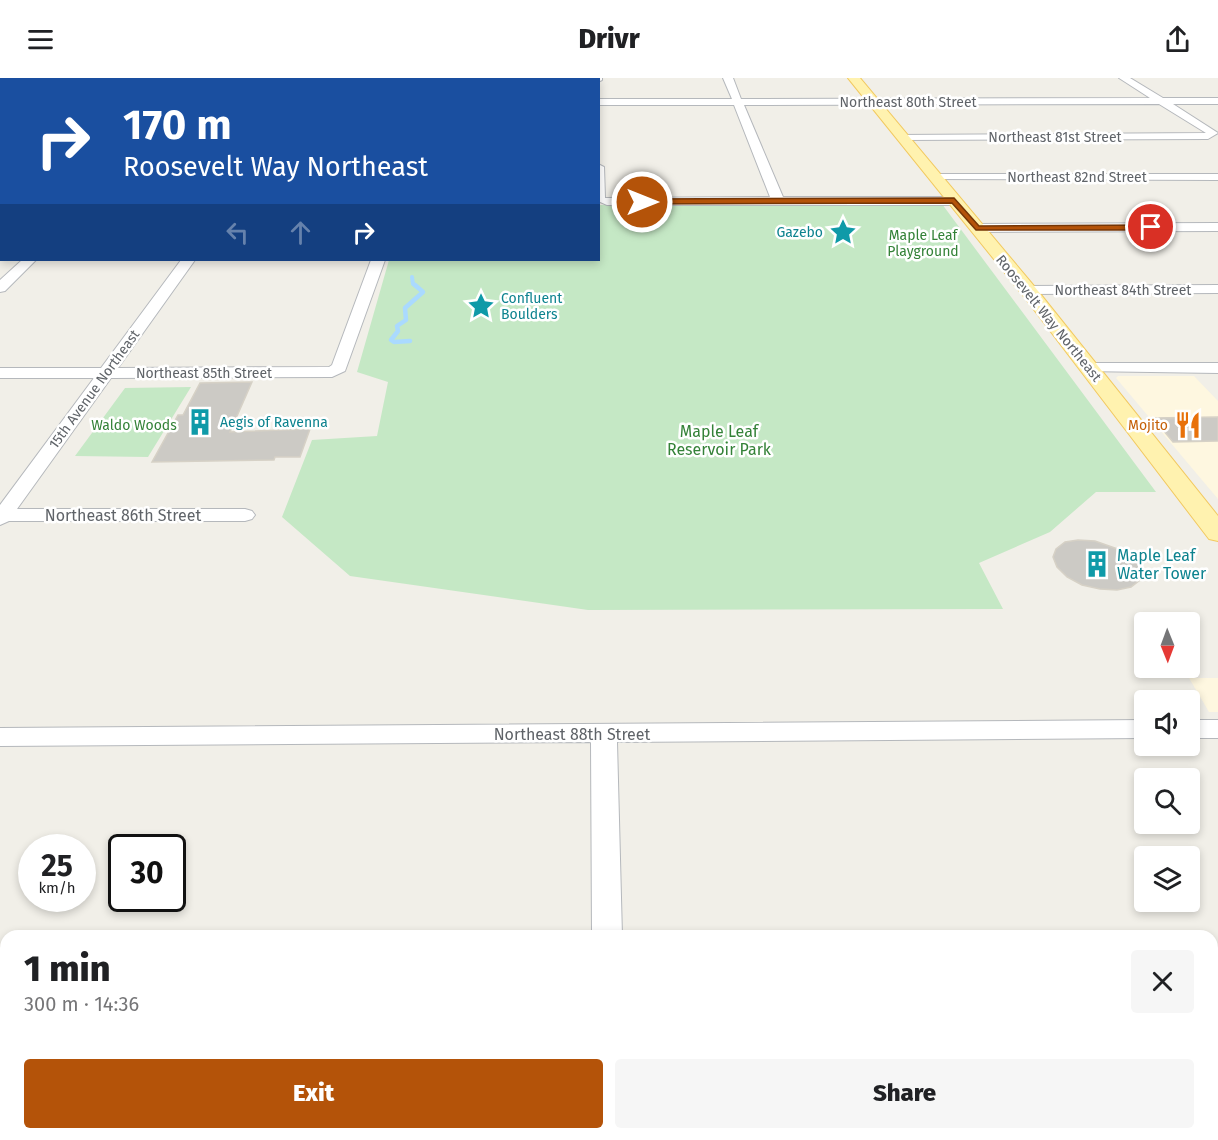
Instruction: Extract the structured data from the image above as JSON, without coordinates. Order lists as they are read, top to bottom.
{
  "streets": {
    "main road": ["Roosevelt Way Northeast"],
    "street": [
      "Northeast 80th Street",
      "Northeast 81st Street",
      "Northeast 82nd Street",
      "Northeast 84th Street",
      "Northeast 85th Street",
      "15th Avenue Northeast",
      "Northeast 86th Street",
      "Northeast 88th Street"
    ]
  },
  "crossings": [
    ["Northeast 80th Street", "Roosevelt Way Northeast"],
    ["Northeast 81st Street", "Roosevelt Way Northeast"],
    ["Northeast 82nd Street", "Roosevelt Way Northeast"],
    ["Northeast 84th Street", "Roosevelt Way Northeast"],
    ["Northeast 85th Street", "15th Avenue Northeast"],
    ["15th Avenue Northeast", "Northeast 86th Street"]
  ],
  "parks": ["Maple Leaf Playground", "Waldo Woods", "Maple Leaf Reservoir Park"],
  "places": {
    "place": ["Gazebo", "Confluent Boulders"],
    "building": ["Aegis of Ravenna", "Maple Leaf Water Tower"],
    "restaurant": ["Mojito"]
  },
  "north": "bottom",
  "page": {
    "header": "Drivr",
    "turn": ["170 m", "Roosevelt Way Northeast"],
    "speed": "25 km/h",
    "limit": "30",
    "heading": ["1 min", "300 m · 14:36"],
    "buttons": ["Exit", "Share"]
  }
}
